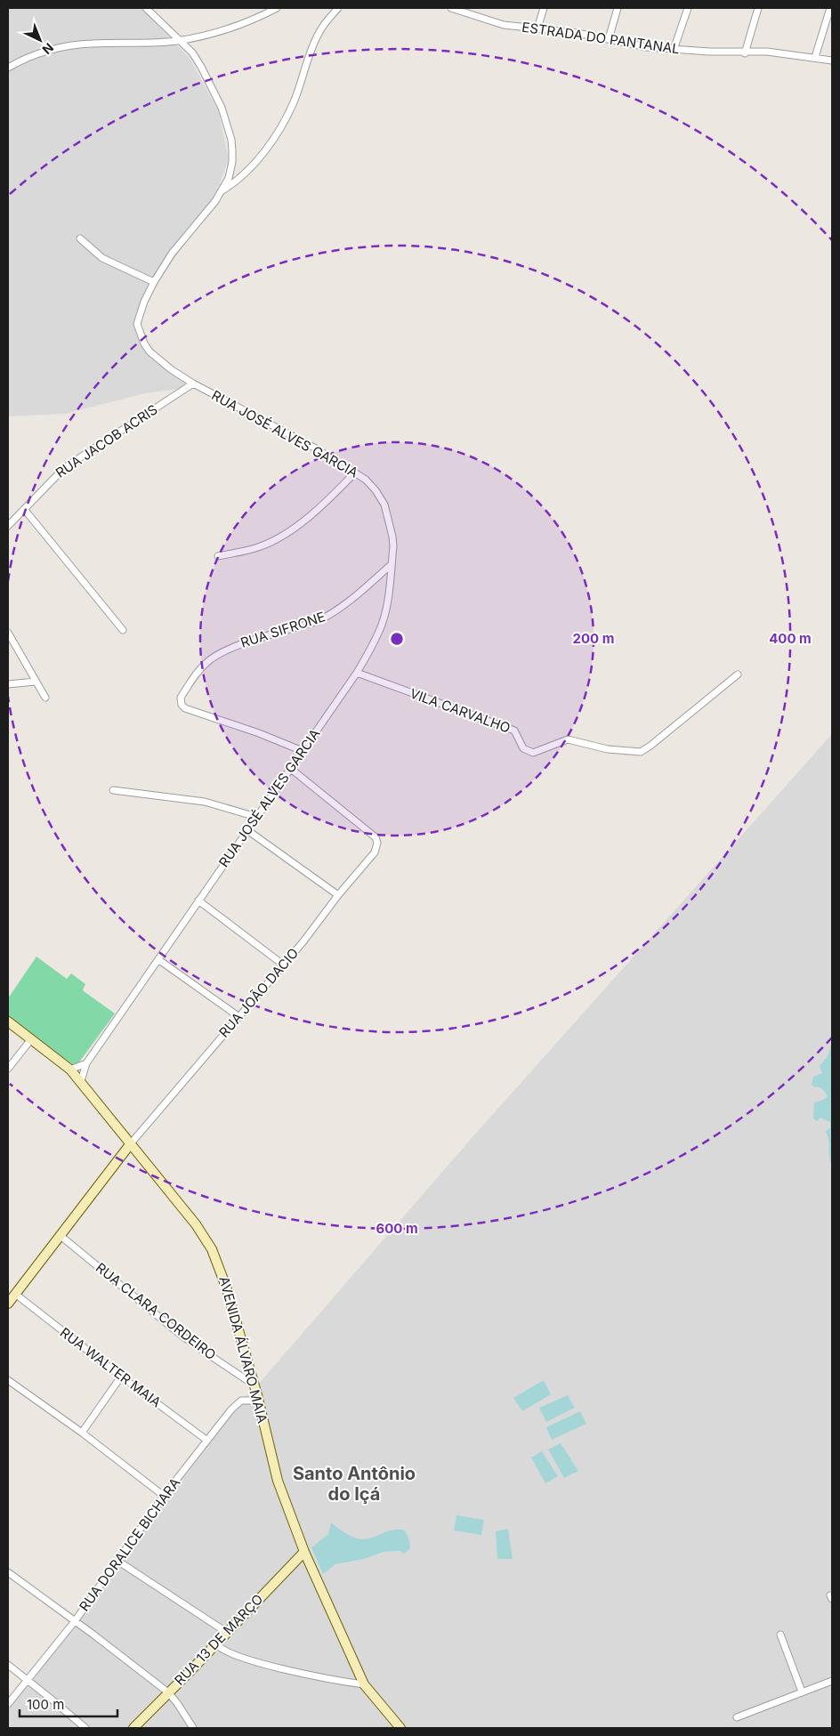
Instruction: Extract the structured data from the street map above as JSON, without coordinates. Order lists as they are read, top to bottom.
{
  "streets": {
    "street": [
      "ESTRADA DO PANTANAL",
      "RUA JOSÉ ALVES GARCIA",
      "RUA JACOB ACRIS",
      "RUA SIFRONE",
      "VILA CARVALHO",
      "RUA JOÃO DACIO",
      "RUA CLARA CORDEIRO",
      "AVENIDA ÁLVARO MAIA",
      "RUA WALTER MAIA",
      "RUA DORALICE BICHARA",
      "RUA 13 DE MARÇO"
    ]
  },
  "crossings": [
    ["RUA JOSÉ ALVES GARCIA", "RUA JACOB ACRIS"],
    ["RUA JOSÉ ALVES GARCIA", "RUA SIFRONE"],
    ["RUA JOSÉ ALVES GARCIA", "VILA CARVALHO"],
    ["RUA JOSÉ ALVES GARCIA", "RUA JOÃO DACIO"],
    ["RUA JOSÉ ALVES GARCIA", "AVENIDA ÁLVARO MAIA"],
    ["RUA JOÃO DACIO", "AVENIDA ÁLVARO MAIA"],
    ["RUA CLARA CORDEIRO", "AVENIDA ÁLVARO MAIA"],
    ["AVENIDA ÁLVARO MAIA", "RUA DORALICE BICHARA"],
    ["AVENIDA ÁLVARO MAIA", "RUA 13 DE MARÇO"],
    ["RUA WALTER MAIA", "RUA DORALICE BICHARA"]
  ],
  "districts": ["Santo Antônio do Içá"],
  "scale_bar": "100 m",
  "north": "bottom right",
  "rings": ["200 m", "400 m", "600 m"]
}
